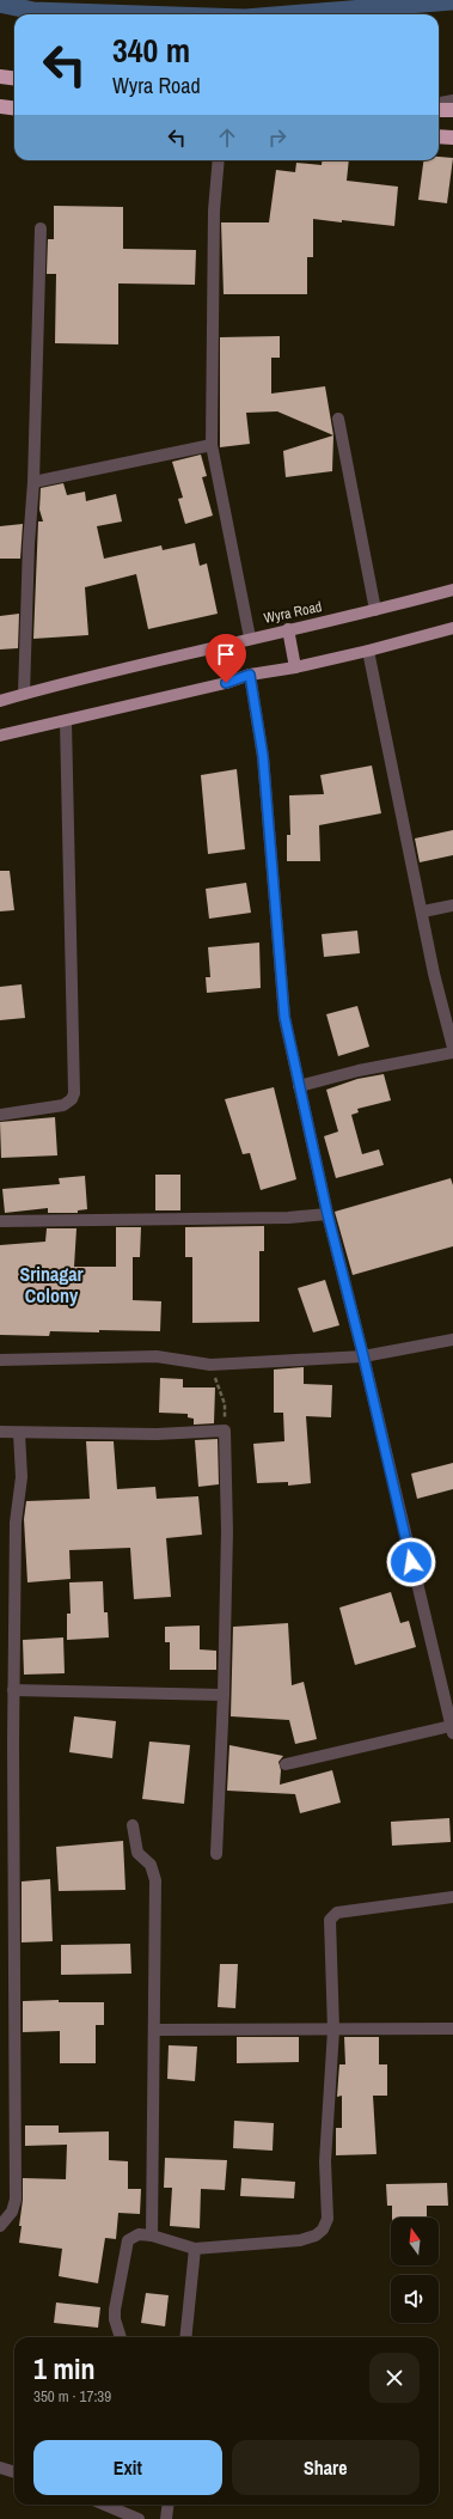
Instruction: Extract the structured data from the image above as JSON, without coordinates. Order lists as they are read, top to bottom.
{
  "streets": {
    "main road": ["Wyra Road"]
  },
  "districts": ["Srinagar Colony"],
  "north": "top",
  "page": {
    "turn": ["340 m", "Wyra Road"],
    "heading": ["1 min", "350 m · 17:39"],
    "buttons": ["Exit", "Share"]
  }
}
